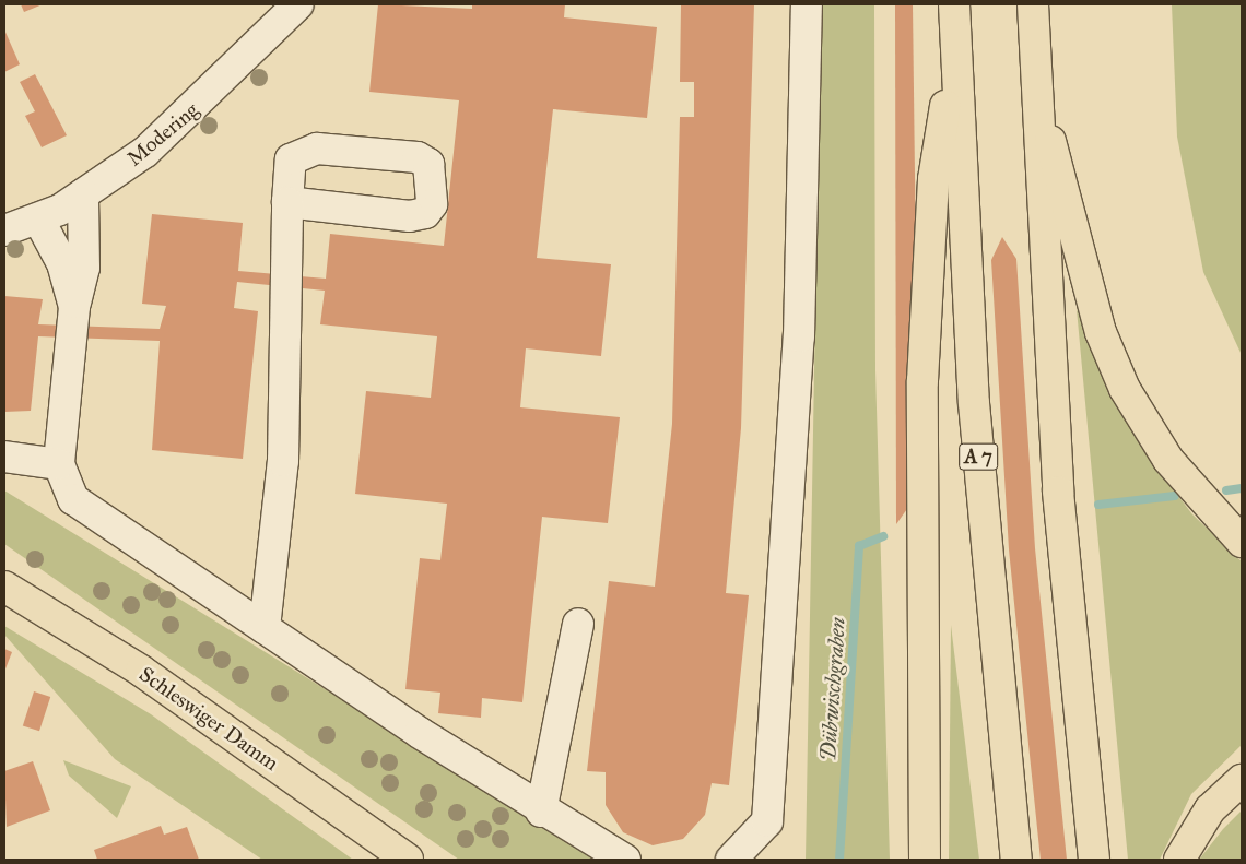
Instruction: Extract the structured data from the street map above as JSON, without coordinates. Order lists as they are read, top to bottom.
{
  "streets": {
    "main road": ["A 7", "Schleswiger Damm"],
    "street": ["Modering"]
  },
  "water": ["Dübwischgraben"]
}
